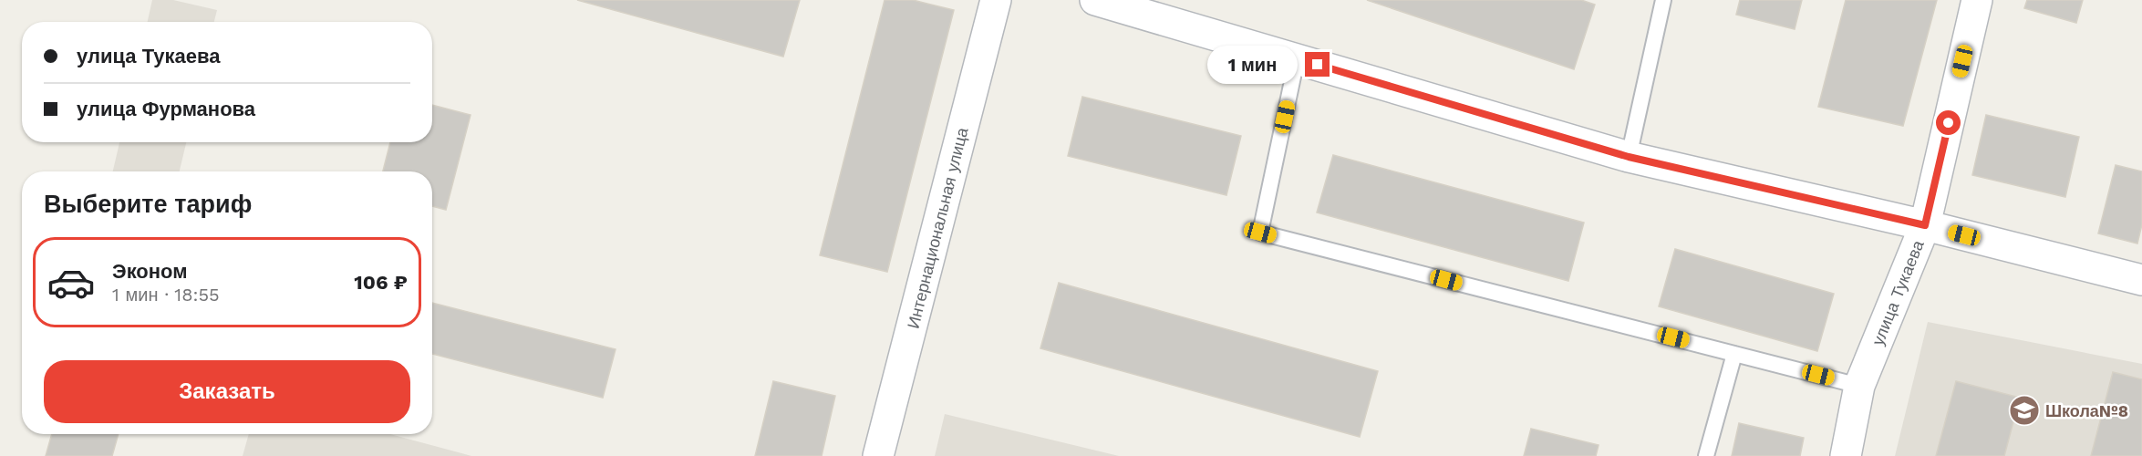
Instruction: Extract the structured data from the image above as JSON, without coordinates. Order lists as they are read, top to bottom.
{
  "streets": {
    "street": ["Интернациональная улица", "улица Тукаева"]
  },
  "places": {
    "school or university": ["Школа№8"]
  },
  "page": {
    "banner": ["улица Тукаева", "улица Фурманова"],
    "bubble": "1 мин",
    "heading": "Выберите тариф",
    "list": [
      {
        "name": "Эконом",
        "note": "1 мин · 18:55",
        "value": "106 ₽"
      }
    ],
    "buttons": "Заказать"
  }
}
